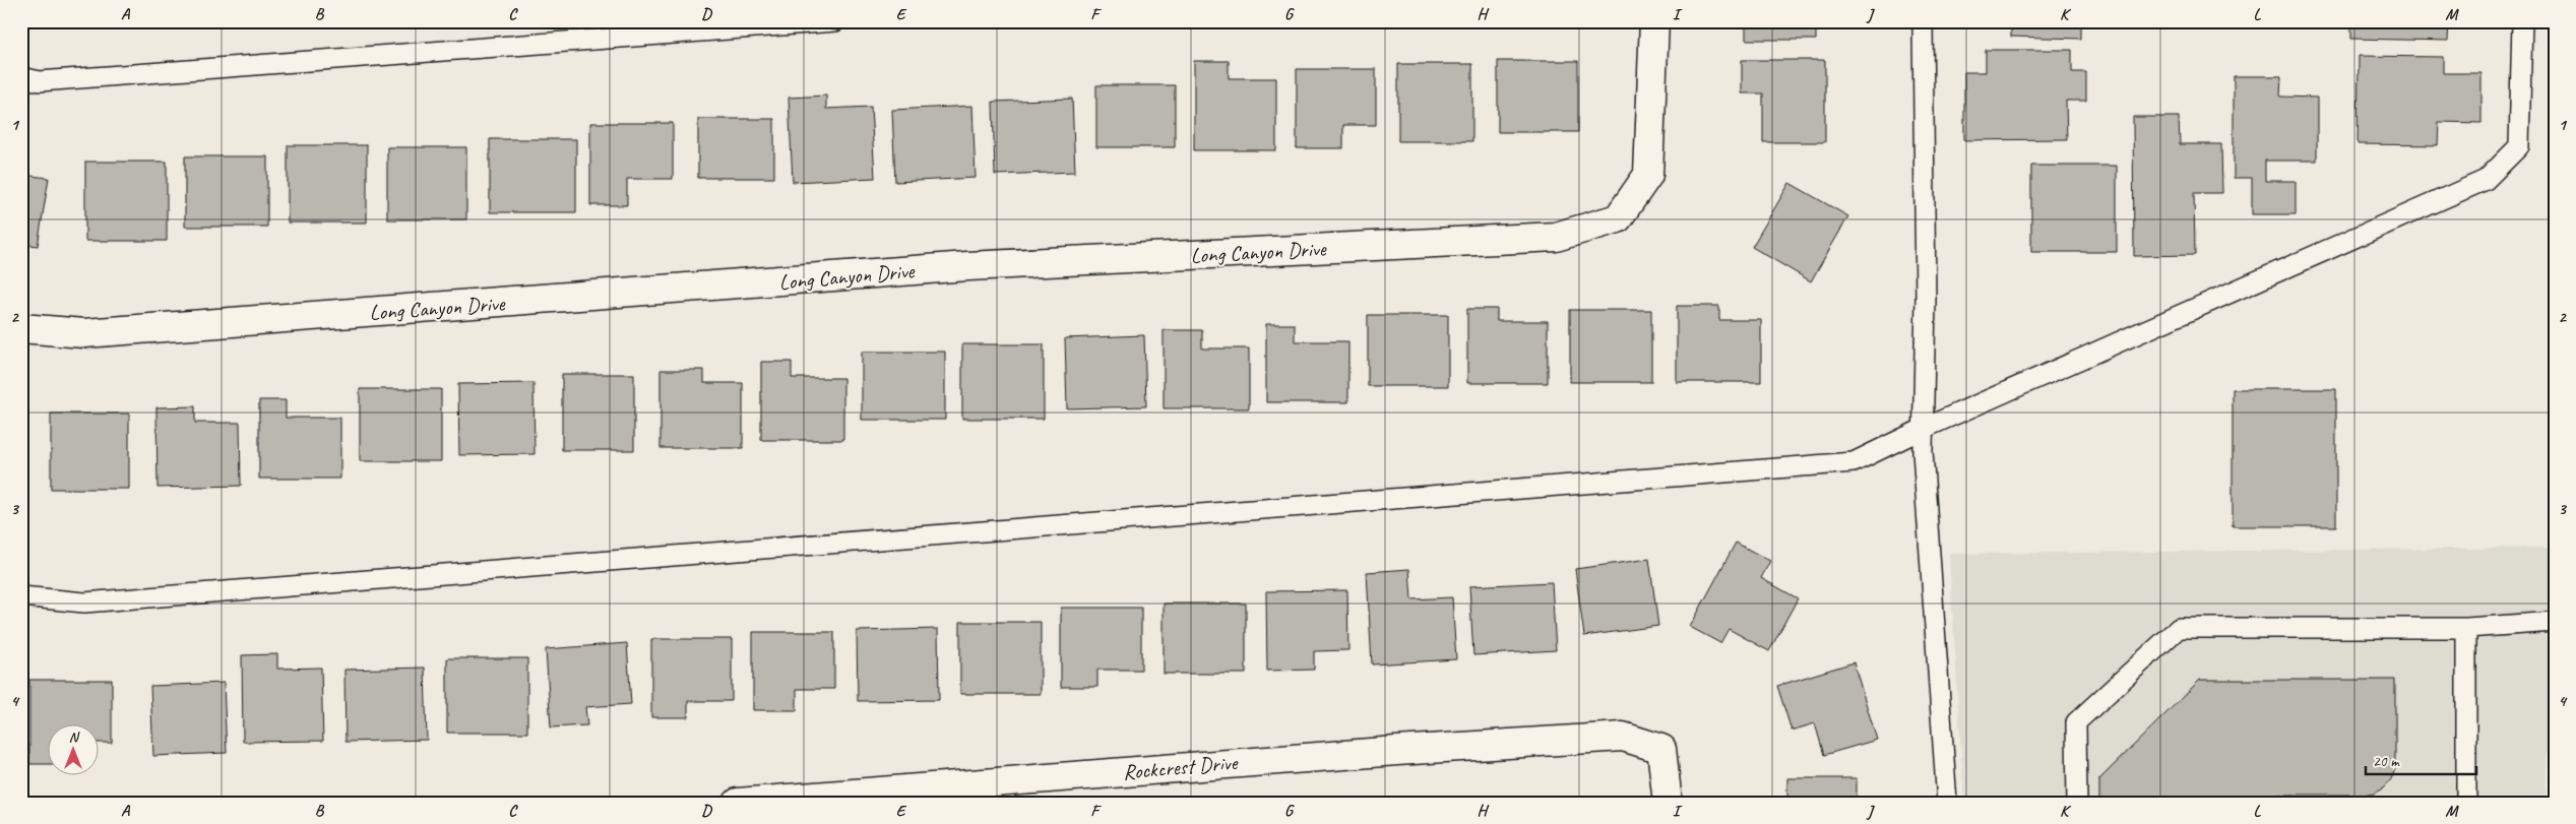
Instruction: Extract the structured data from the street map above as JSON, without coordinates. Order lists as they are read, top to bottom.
{
  "streets": {
    "street": ["Long Canyon Drive", "Rockcrest Drive"]
  },
  "scale_bar": "20 m",
  "north": "top",
  "grid": {
    "columns": [
      "A",
      "B",
      "C",
      "D",
      "E",
      "F",
      "G",
      "H",
      "I",
      "J",
      "K",
      "L",
      "M"
    ],
    "rows": [
      "1",
      "2",
      "3",
      "4"
    ]
  }
}
